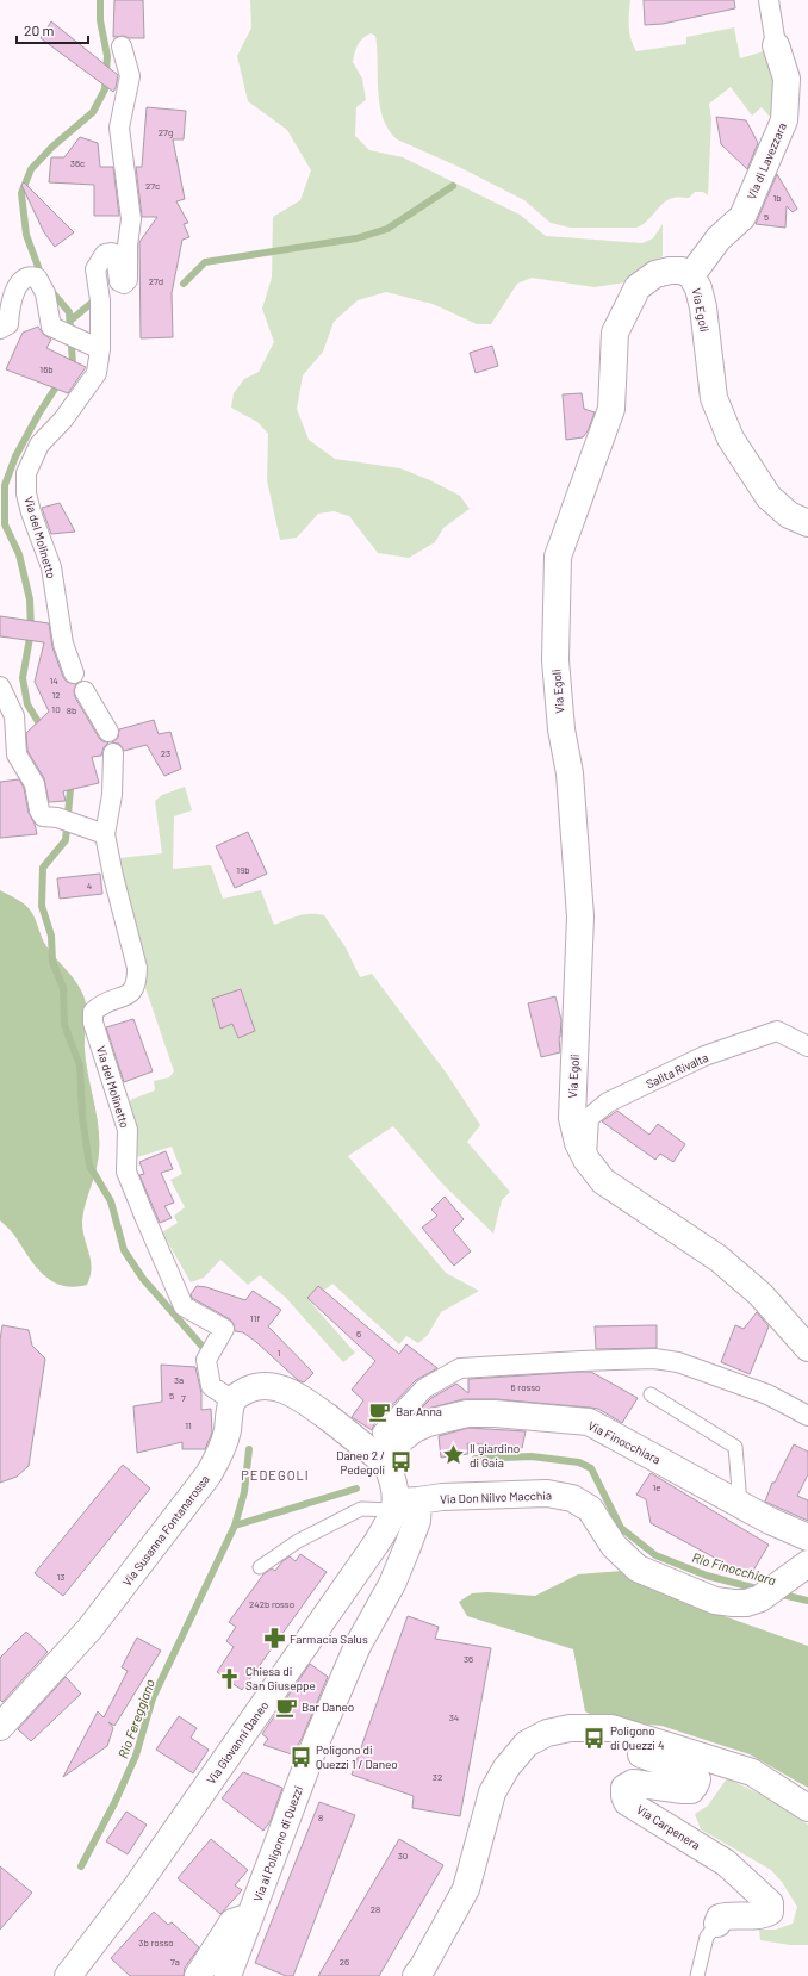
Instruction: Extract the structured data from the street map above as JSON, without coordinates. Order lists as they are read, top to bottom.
{
  "streets": {
    "street": [
      "Via di Lavezzara",
      "Via Egoli",
      "Via del Molinetto",
      "Salita Rivalta",
      "Via Finocchiara",
      "Via Don Nilvo Macchia",
      "Via Susanna Fontanarossa",
      "Via Giovanni Daneo",
      "Via Carpenera",
      "Via al Poligono di Quezzi"
    ]
  },
  "crossings": [
    ["Via di Lavezzara", "Via Egoli"],
    ["Via Egoli", "Salita Rivalta"],
    ["Via del Molinetto", "Via Susanna Fontanarossa"],
    ["Via Don Nilvo Macchia", "Via Giovanni Daneo"],
    ["Via Don Nilvo Macchia", "Via al Poligono di Quezzi"],
    ["Via Giovanni Daneo", "Via al Poligono di Quezzi"]
  ],
  "districts": ["PEDEGOLI"],
  "water": ["Rio Finocchiara", "Rio Fereggiano"],
  "places": {
    "cafe": ["Bar Anna", "Bar Daneo"],
    "place": ["Il giardino di Gaia"],
    "bus stop": ["Daneo 2 / Pedegoli", "Poligono di Quezzi 4", "Poligono di Quezzi 1 / Daneo"],
    "pharmacy": ["Farmacia Salus"],
    "church": ["Chiesa di San Giuseppe"]
  },
  "house_numbers": [
    "27g",
    "36c",
    "27c",
    "1b",
    "5",
    "27d",
    "16b",
    "14",
    "12",
    "10",
    "8b",
    "23",
    "19b",
    "4",
    "11f",
    "6",
    "1",
    "3a",
    "6 rosso",
    "5",
    "7",
    "11",
    "1e",
    "13",
    "242b rosso",
    "36",
    "34",
    "32",
    "8",
    "30",
    "28",
    "3b rosso",
    "7a",
    "26"
  ],
  "scale_bar": "20 m"
}
